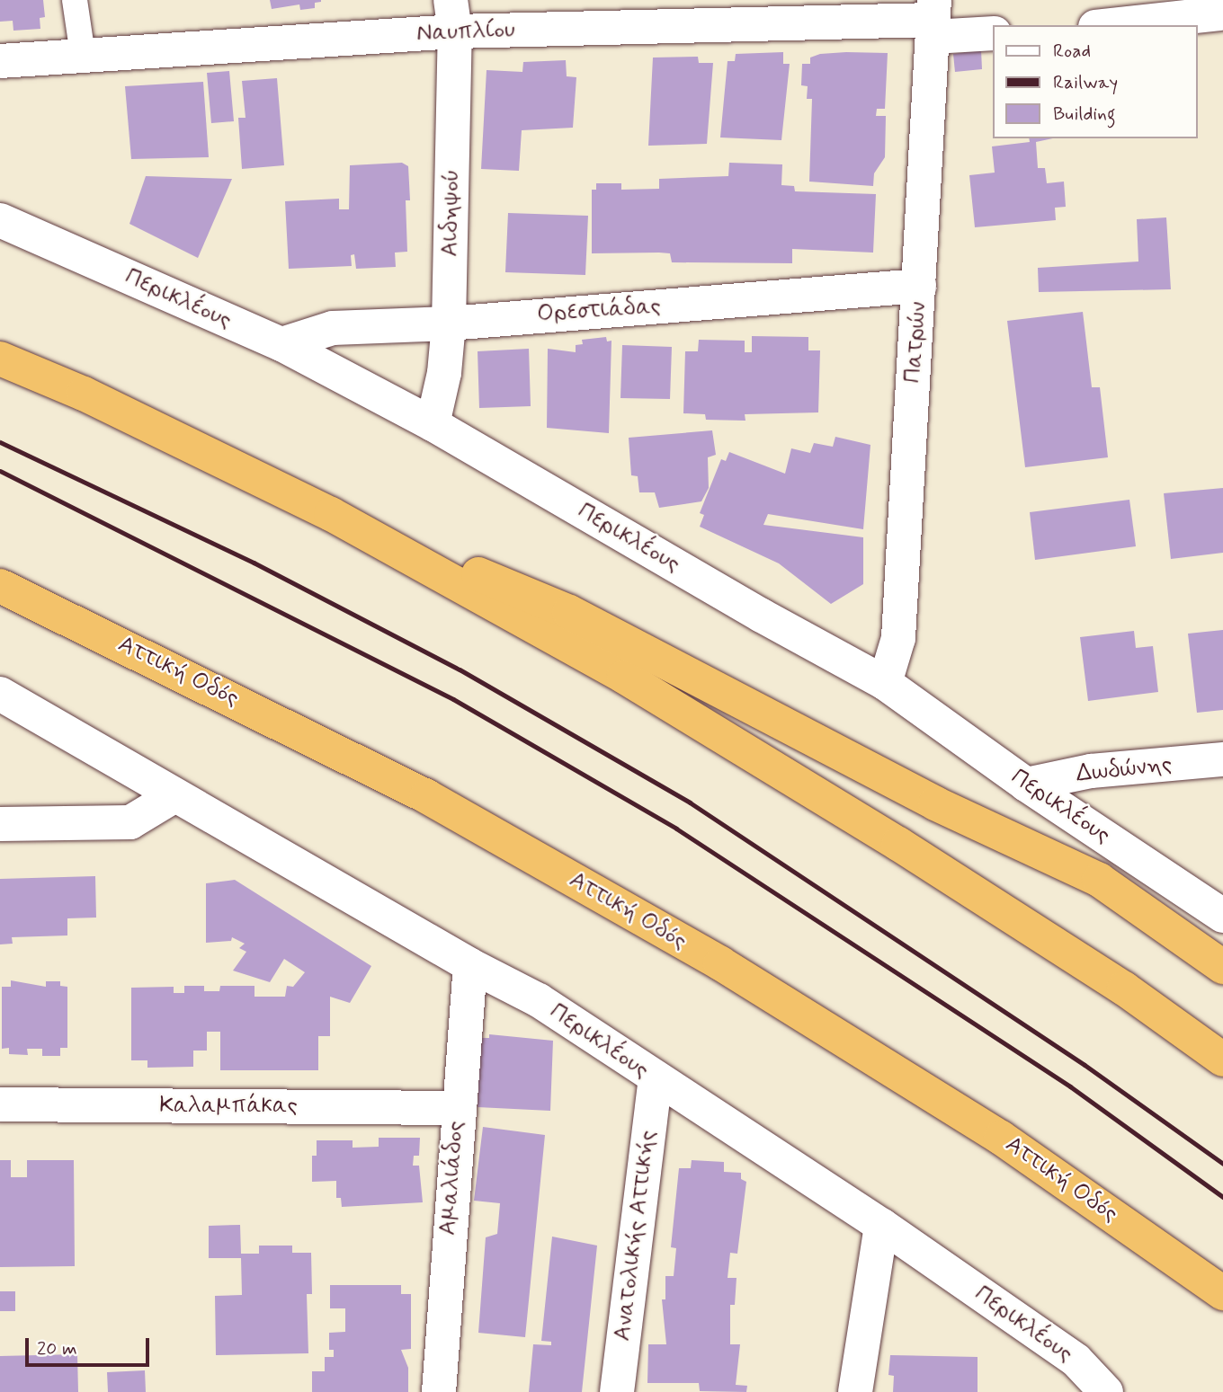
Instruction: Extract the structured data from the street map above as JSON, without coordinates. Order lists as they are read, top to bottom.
{
  "streets": {
    "highway": ["Αττική Οδός"],
    "street": [
      "Ναυπλίου",
      "Αιδηψού",
      "Περικλέους",
      "Ορεστιάδας",
      "Πατρών",
      "Δωδώνης",
      "Καλαμπάκας",
      "Αμαλιάδος",
      "Ανατολικής Αττικής"
    ]
  },
  "crossings": [
    ["Ναυπλίου", "Αιδηψού"],
    ["Ναυπλίου", "Πατρών"],
    ["Αιδηψού", "Περικλέους"],
    ["Αιδηψού", "Ορεστιάδας"],
    ["Περικλέους", "Ορεστιάδας"],
    ["Περικλέους", "Πατρών"],
    ["Περικλέους", "Δωδώνης"],
    ["Περικλέους", "Αμαλιάδος"],
    ["Περικλέους", "Ανατολικής Αττικής"],
    ["Ορεστιάδας", "Πατρών"],
    ["Καλαμπάκας", "Αμαλιάδος"]
  ],
  "legend": ["Road", "Railway", "Building"],
  "scale_bar": "20 m"
}
